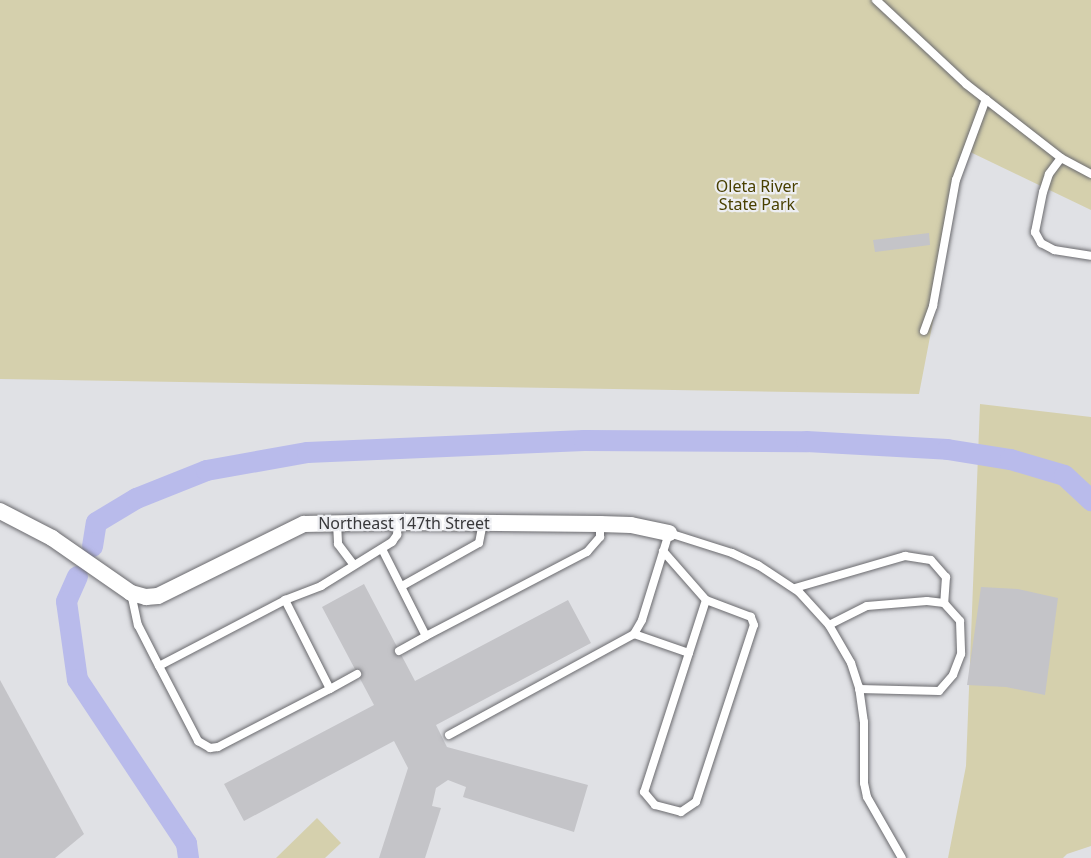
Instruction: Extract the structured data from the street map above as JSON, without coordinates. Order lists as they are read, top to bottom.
{
  "streets": {
    "street": ["Northeast 147th Street"]
  },
  "parks": ["Oleta River State Park"]
}
